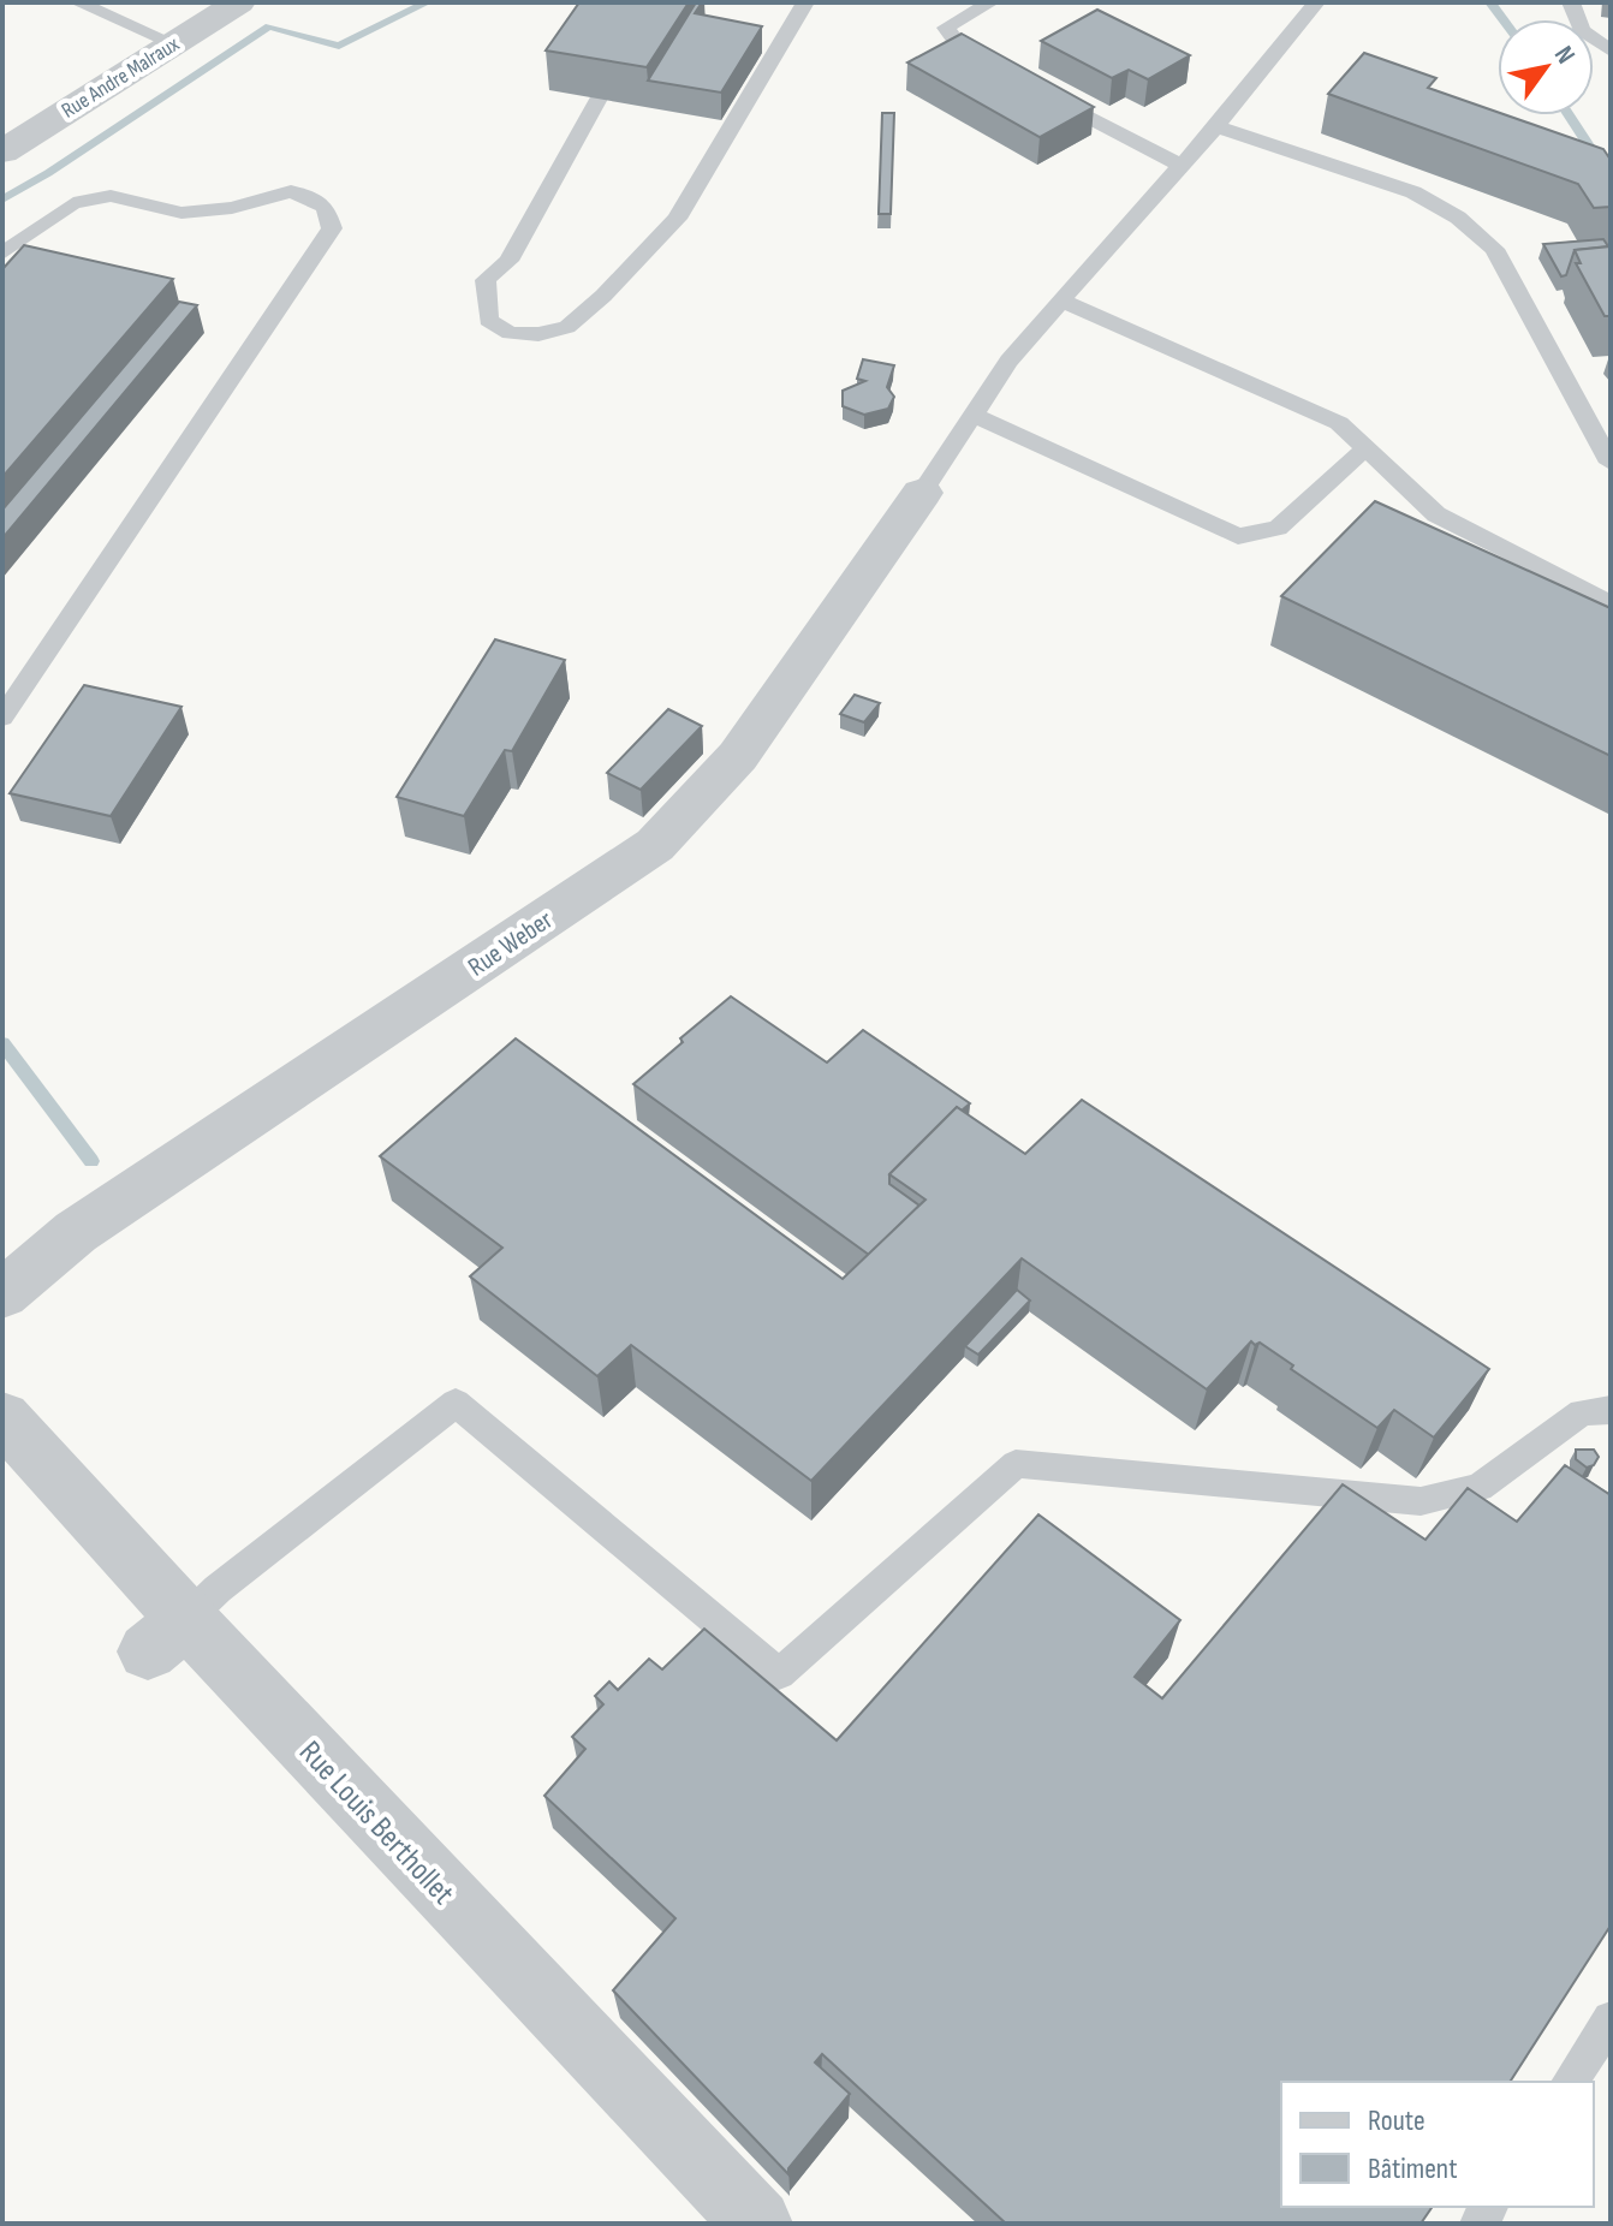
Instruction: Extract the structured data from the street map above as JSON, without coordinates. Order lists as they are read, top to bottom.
{
  "streets": {
    "street": ["Rue Andre Malraux", "Rue Weber", "Rue Louis Berthollet"]
  },
  "legend": ["Route", "Bâtiment"],
  "north": "top right"
}
